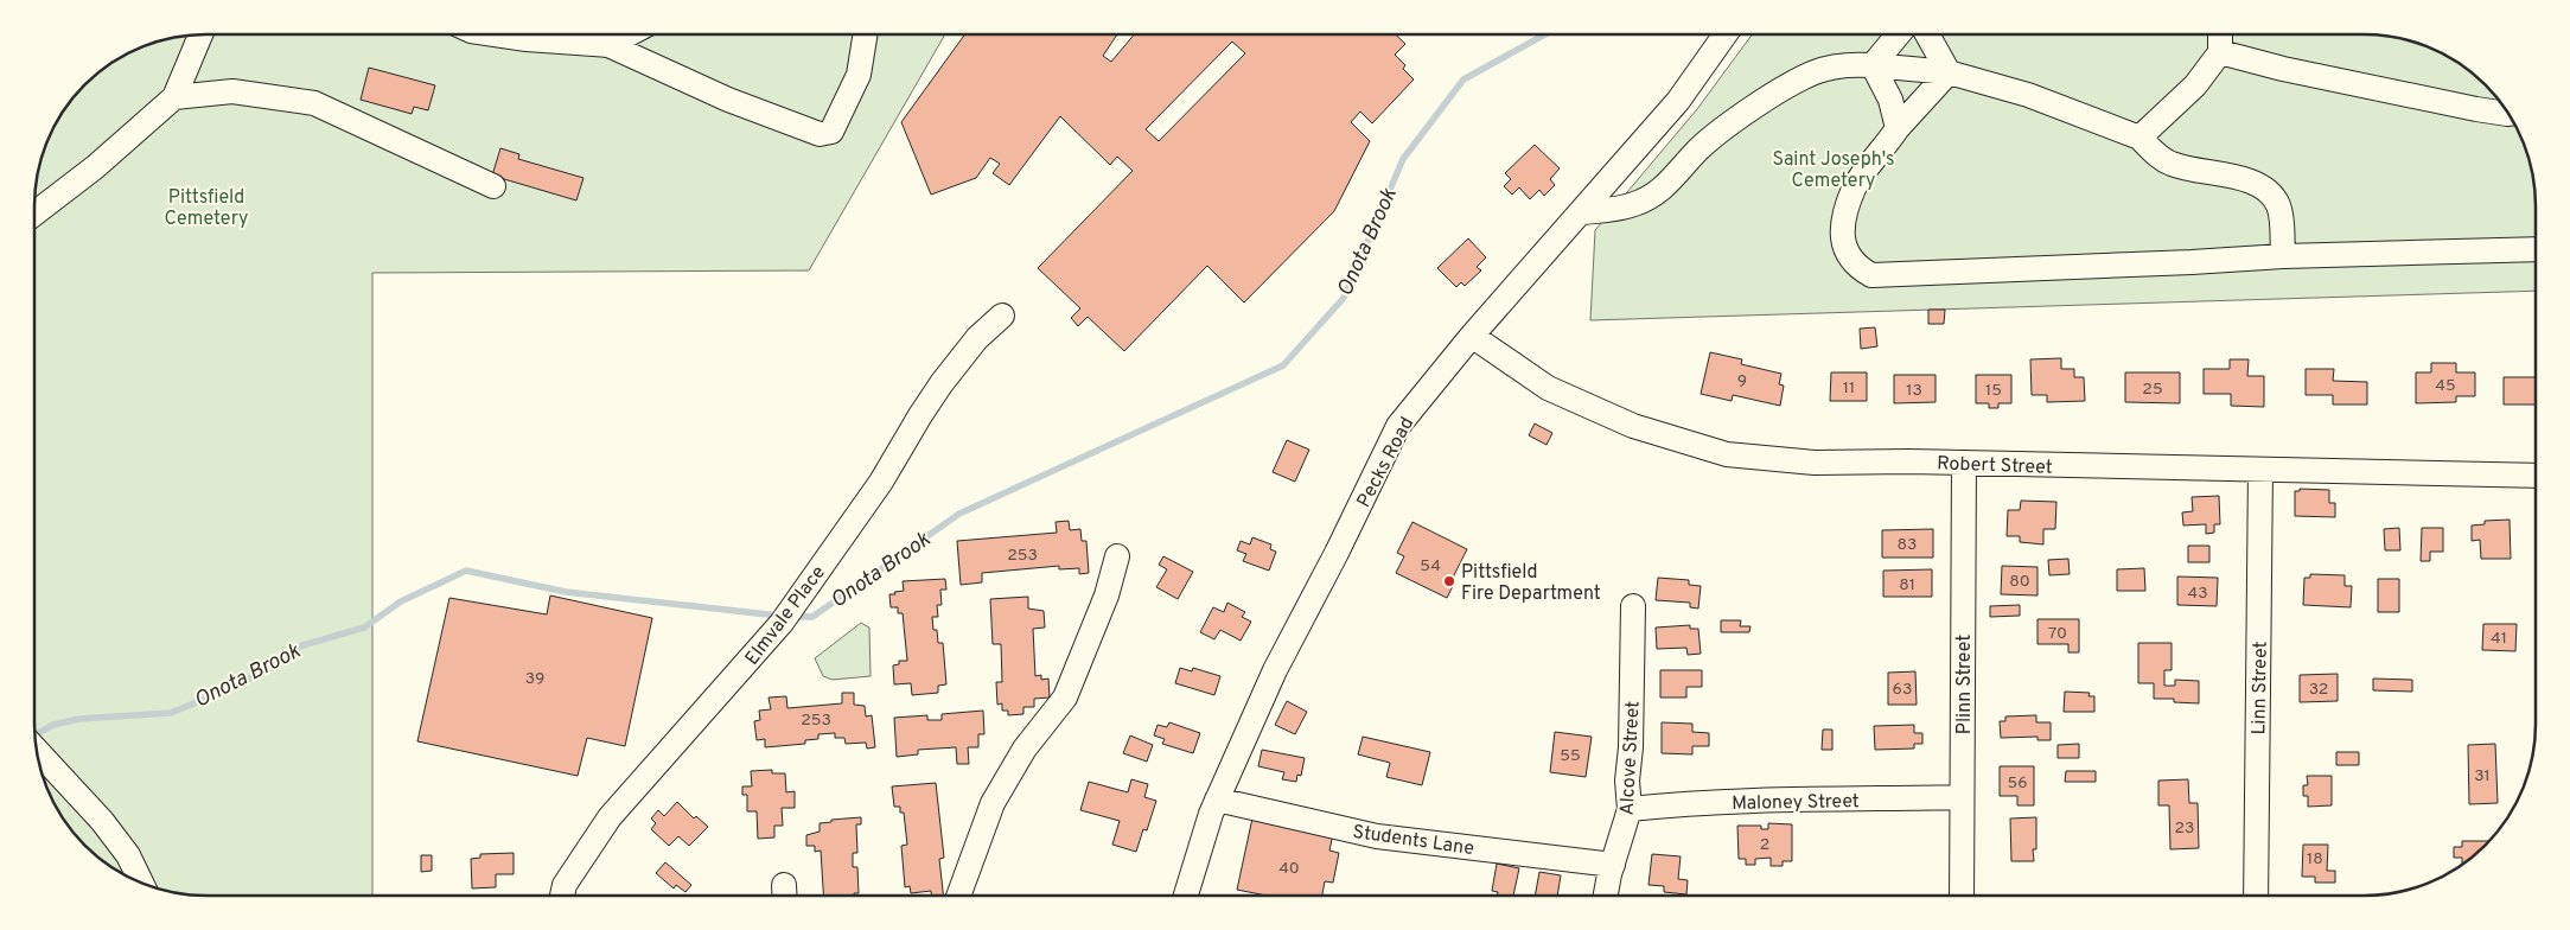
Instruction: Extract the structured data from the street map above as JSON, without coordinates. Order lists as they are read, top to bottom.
{
  "streets": {
    "street": [
      "Pecks Road",
      "Robert Street",
      "Elmvale Place",
      "Plinn Street",
      "Linn Street",
      "Alcove Street",
      "Maloney Street",
      "Students Lane"
    ]
  },
  "crossings": [
    ["Pecks Road", "Robert Street"],
    ["Pecks Road", "Students Lane"],
    ["Robert Street", "Plinn Street"],
    ["Robert Street", "Linn Street"],
    ["Plinn Street", "Maloney Street"],
    ["Alcove Street", "Maloney Street"],
    ["Alcove Street", "Students Lane"]
  ],
  "water": ["Onota Brook"],
  "parks": ["Saint Joseph's Cemetery", "Pittsfield Cemetery"],
  "places": ["Pittsfield Fire Department"],
  "house_numbers": [
    "9",
    "45",
    "11",
    "25",
    "13",
    "15",
    "83",
    "253",
    "54",
    "80",
    "81",
    "43",
    "70",
    "41",
    "39",
    "63",
    "32",
    "253",
    "55",
    "31",
    "56",
    "23",
    "2",
    "18",
    "40"
  ]
}
